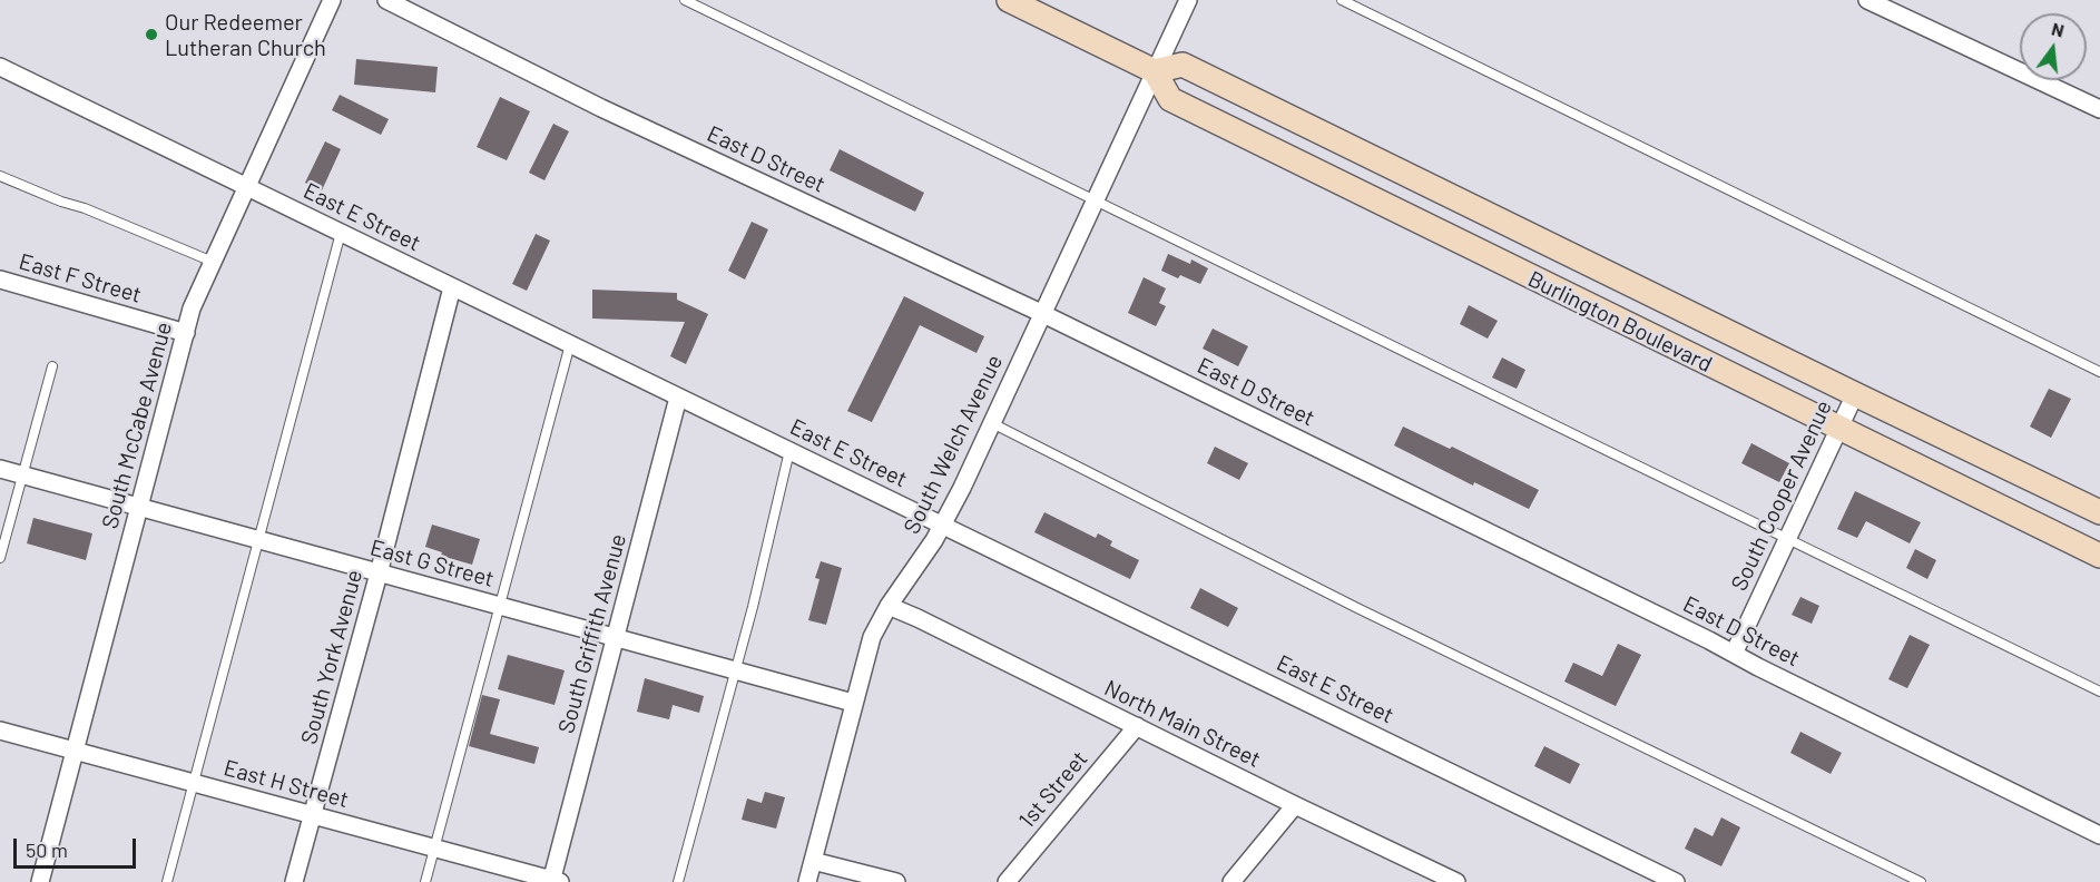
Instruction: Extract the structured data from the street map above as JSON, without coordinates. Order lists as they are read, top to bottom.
{
  "streets": {
    "street": [
      "East D Street",
      "East E Street",
      "East F Street",
      "Burlington Boulevard",
      "South McCabe Avenue",
      "South Welch Avenue",
      "South Cooper Avenue",
      "East G Street",
      "South Griffith Avenue",
      "South York Avenue",
      "North Main Street",
      "East H Street",
      "1st Street"
    ]
  },
  "crossings": [
    ["East D Street", "South Welch Avenue"],
    ["East D Street", "South Cooper Avenue"],
    ["East E Street", "South McCabe Avenue"],
    ["East E Street", "South Welch Avenue"],
    ["East E Street", "South Griffith Avenue"],
    ["East E Street", "South York Avenue"],
    ["East F Street", "South McCabe Avenue"],
    ["Burlington Boulevard", "South Welch Avenue"],
    ["Burlington Boulevard", "South Cooper Avenue"],
    ["South McCabe Avenue", "East G Street"],
    ["South McCabe Avenue", "East H Street"],
    ["South Welch Avenue", "East G Street"],
    ["South Welch Avenue", "North Main Street"],
    ["East G Street", "South Griffith Avenue"],
    ["East G Street", "South York Avenue"],
    ["South Griffith Avenue", "East H Street"],
    ["South York Avenue", "East H Street"],
    ["North Main Street", "1st Street"]
  ],
  "places": ["Our Redeemer Lutheran Church"],
  "scale_bar": "50 m",
  "north": "top"
}
